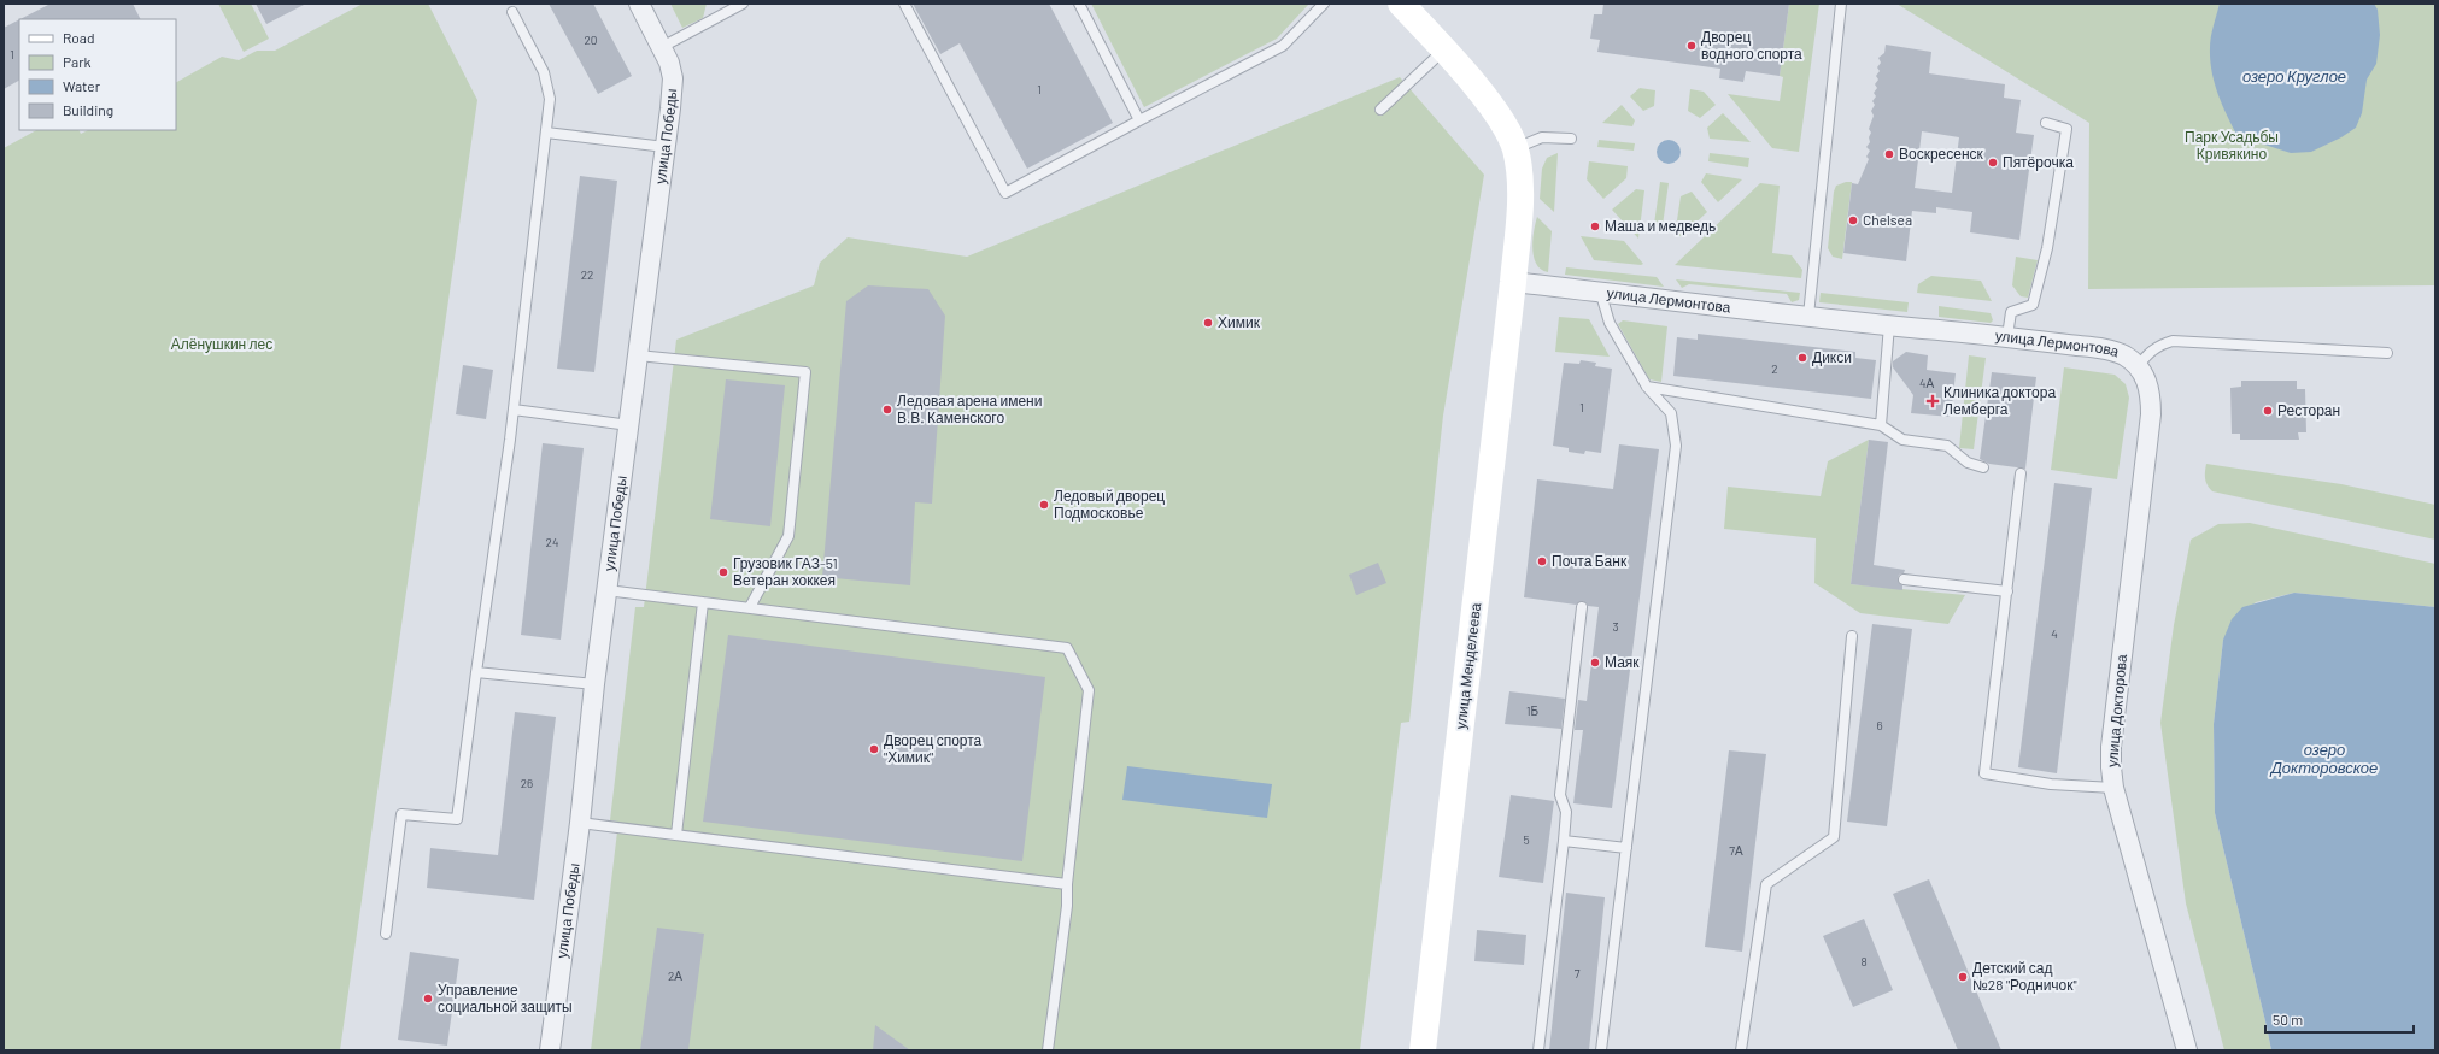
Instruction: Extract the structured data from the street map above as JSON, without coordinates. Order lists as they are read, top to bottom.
{
  "streets": {
    "main road": ["улица Менделеева"],
    "street": ["улица Победы", "улица Лермонтова", "улица Докторова"]
  },
  "crossings": [
    ["улица Лермонтова", "улица Менделеева"],
    ["улица Лермонтова", "улица Докторова"]
  ],
  "water": ["озеро Круглое", "озеро Докторовское"],
  "parks": ["Парк Усадьбы Кривякино", "Алёнушкин лес"],
  "places": {
    "other": [
      "Дворец водного спорта",
      "Воскресенск",
      "Пятёрочка",
      "Chelsea",
      "Маша и медведь",
      "Химик",
      "Дикси",
      "Ледовая арена имени В.В. Каменского",
      "Ресторан",
      "Ледовый дворец Подмосковье",
      "Почта Банк",
      "Грузовик ГАЗ-51 Ветеран хоккея",
      "Маяк",
      "Дворец спорта \"Химик\"",
      "Детский сад №28 \"Родничок\"",
      "Управление социальной защиты"
    ],
    "health": ["Клиника доктора Лемберга"]
  },
  "house_numbers": [
    "20",
    "1",
    "1",
    "22",
    "2",
    "4А",
    "1",
    "24",
    "3",
    "4",
    "1Б",
    "6",
    "26",
    "5",
    "7А",
    "8",
    "7",
    "2А"
  ],
  "legend": [
    "Road",
    "Park",
    "Water",
    "Building"
  ],
  "scale_bar": "50 m"
}
